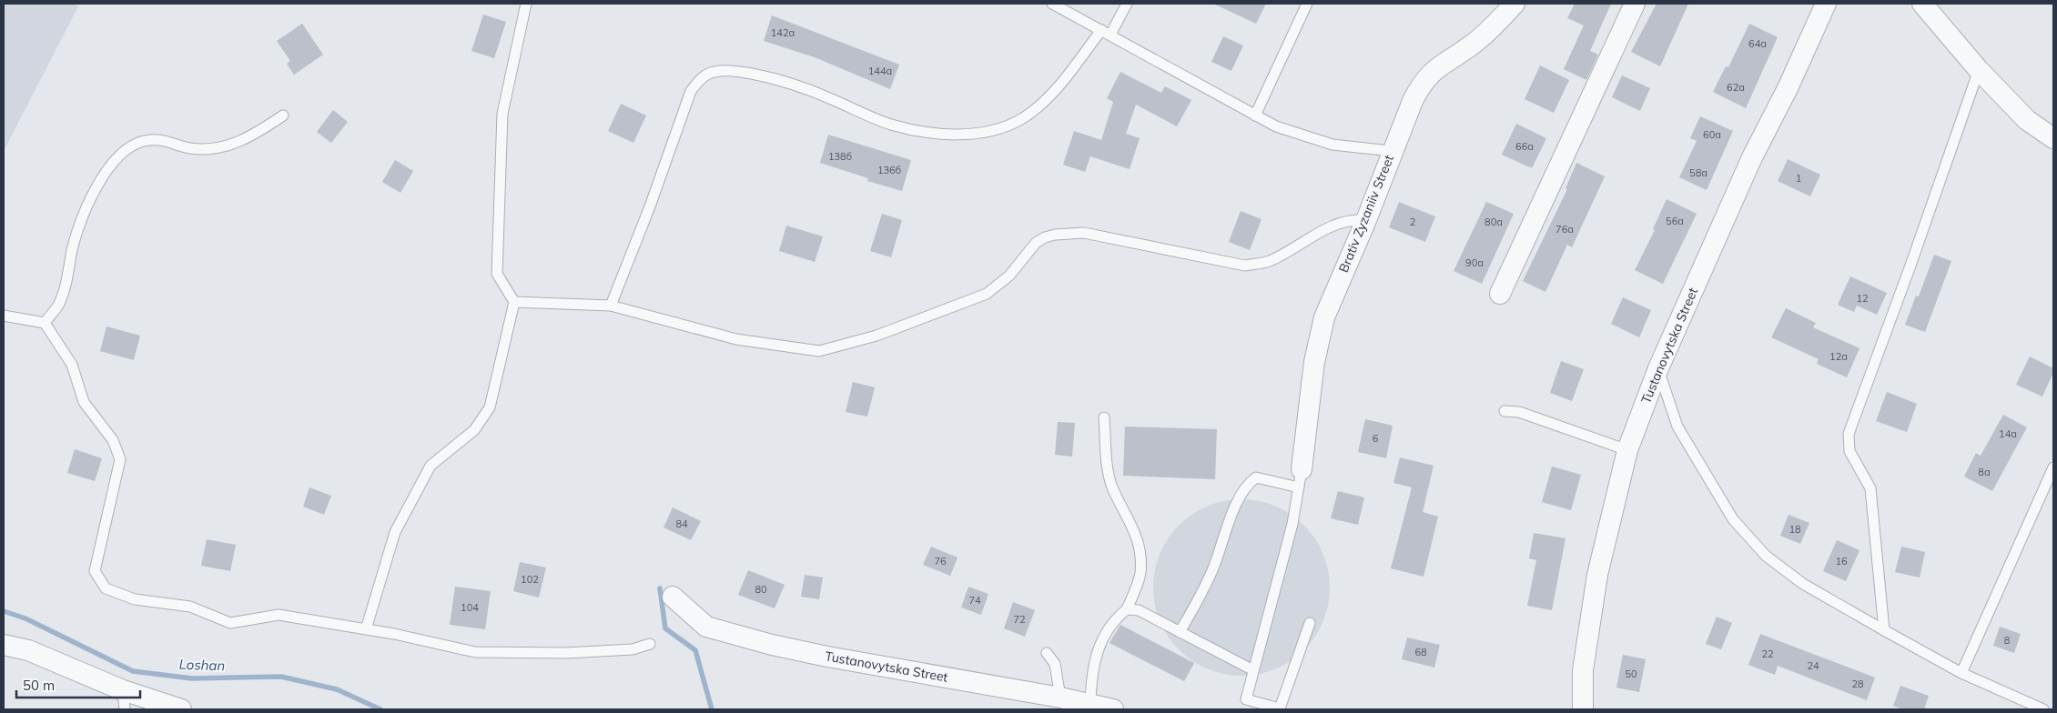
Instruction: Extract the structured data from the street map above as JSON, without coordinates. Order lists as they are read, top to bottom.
{
  "streets": {
    "street": ["Brativ Zyzaniiv Street", "Tustanovytska Street"]
  },
  "water": ["Loshan"],
  "house_numbers": [
    "142а",
    "64а",
    "144а",
    "62а",
    "60а",
    "66а",
    "138б",
    "136б",
    "58а",
    "1",
    "56а",
    "2",
    "80а",
    "76а",
    "90а",
    "12",
    "12а",
    "14а",
    "6",
    "8а",
    "84",
    "18",
    "76",
    "16",
    "102",
    "80",
    "74",
    "104",
    "72",
    "8",
    "68",
    "22",
    "24",
    "50",
    "28"
  ],
  "scale_bar": "50 m"
}
